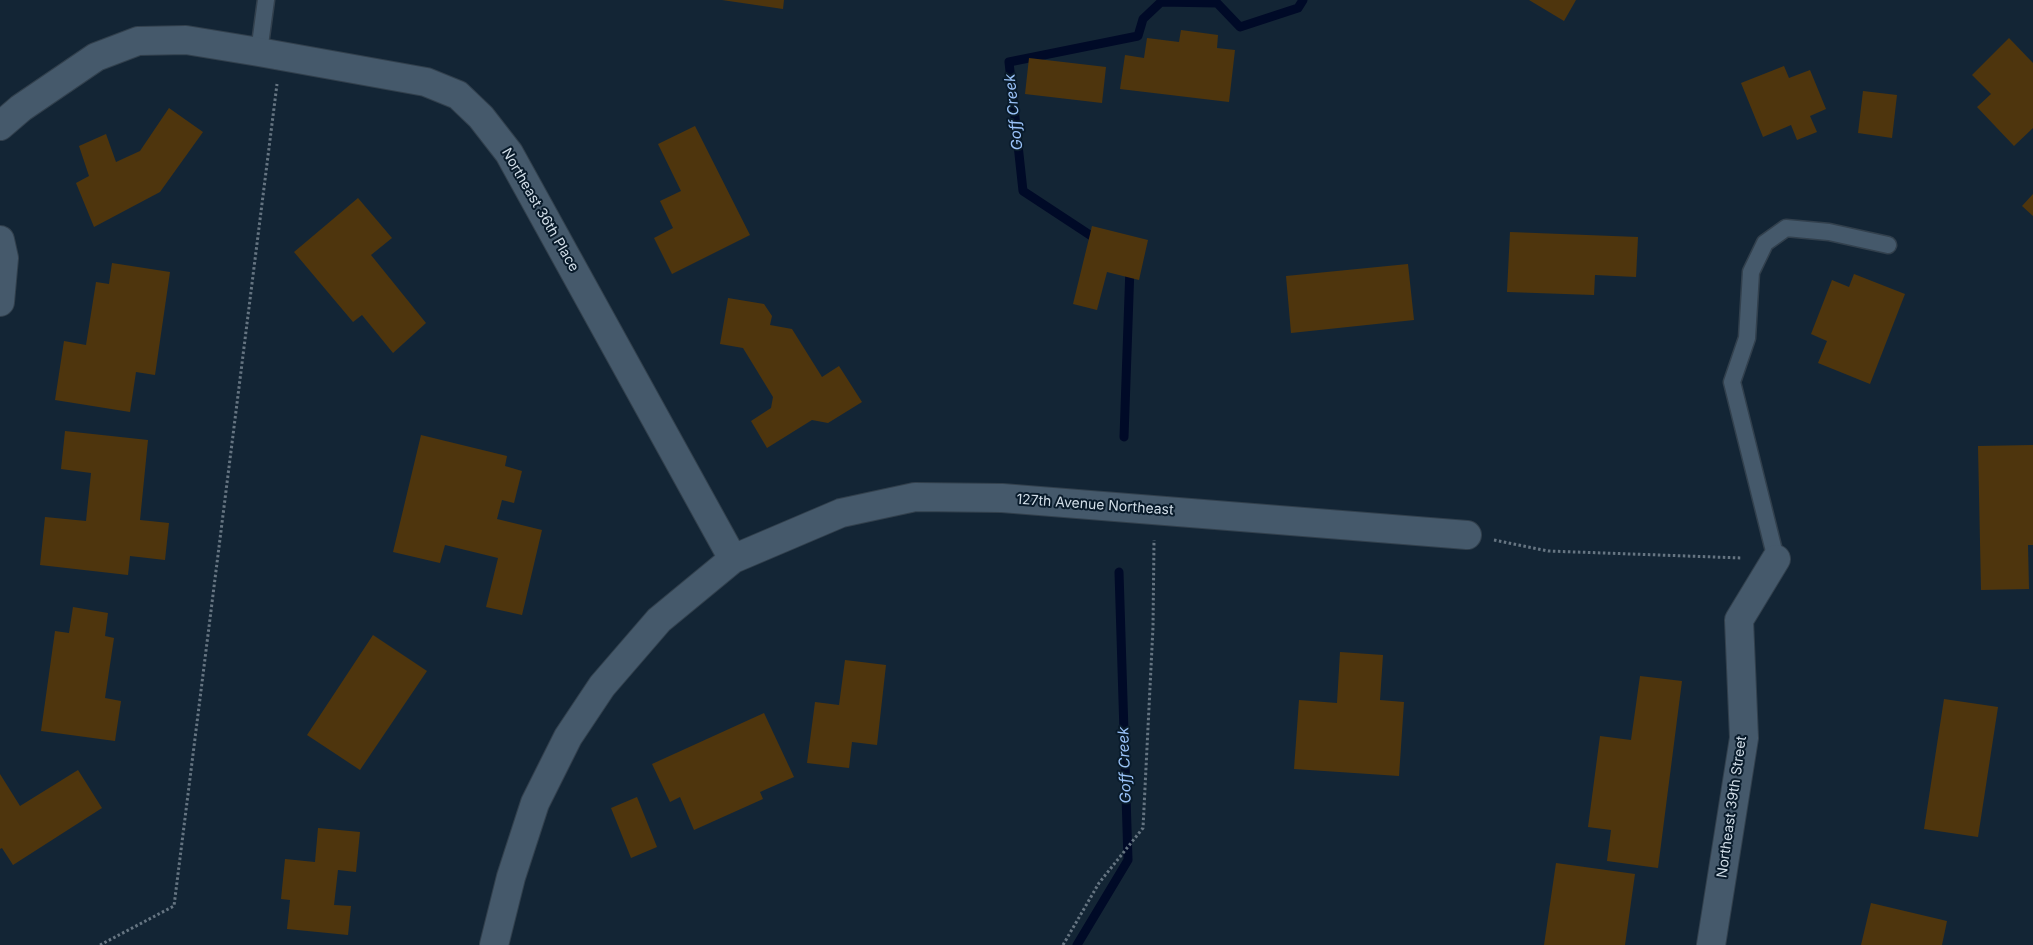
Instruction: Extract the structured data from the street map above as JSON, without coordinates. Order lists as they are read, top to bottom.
{
  "streets": {
    "street": ["Northeast 36th Place", "127th Avenue Northeast", "Northeast 39th Street"]
  },
  "crossings": [
    ["Northeast 36th Place", "127th Avenue Northeast"]
  ],
  "water": ["Goff Creek"]
}
